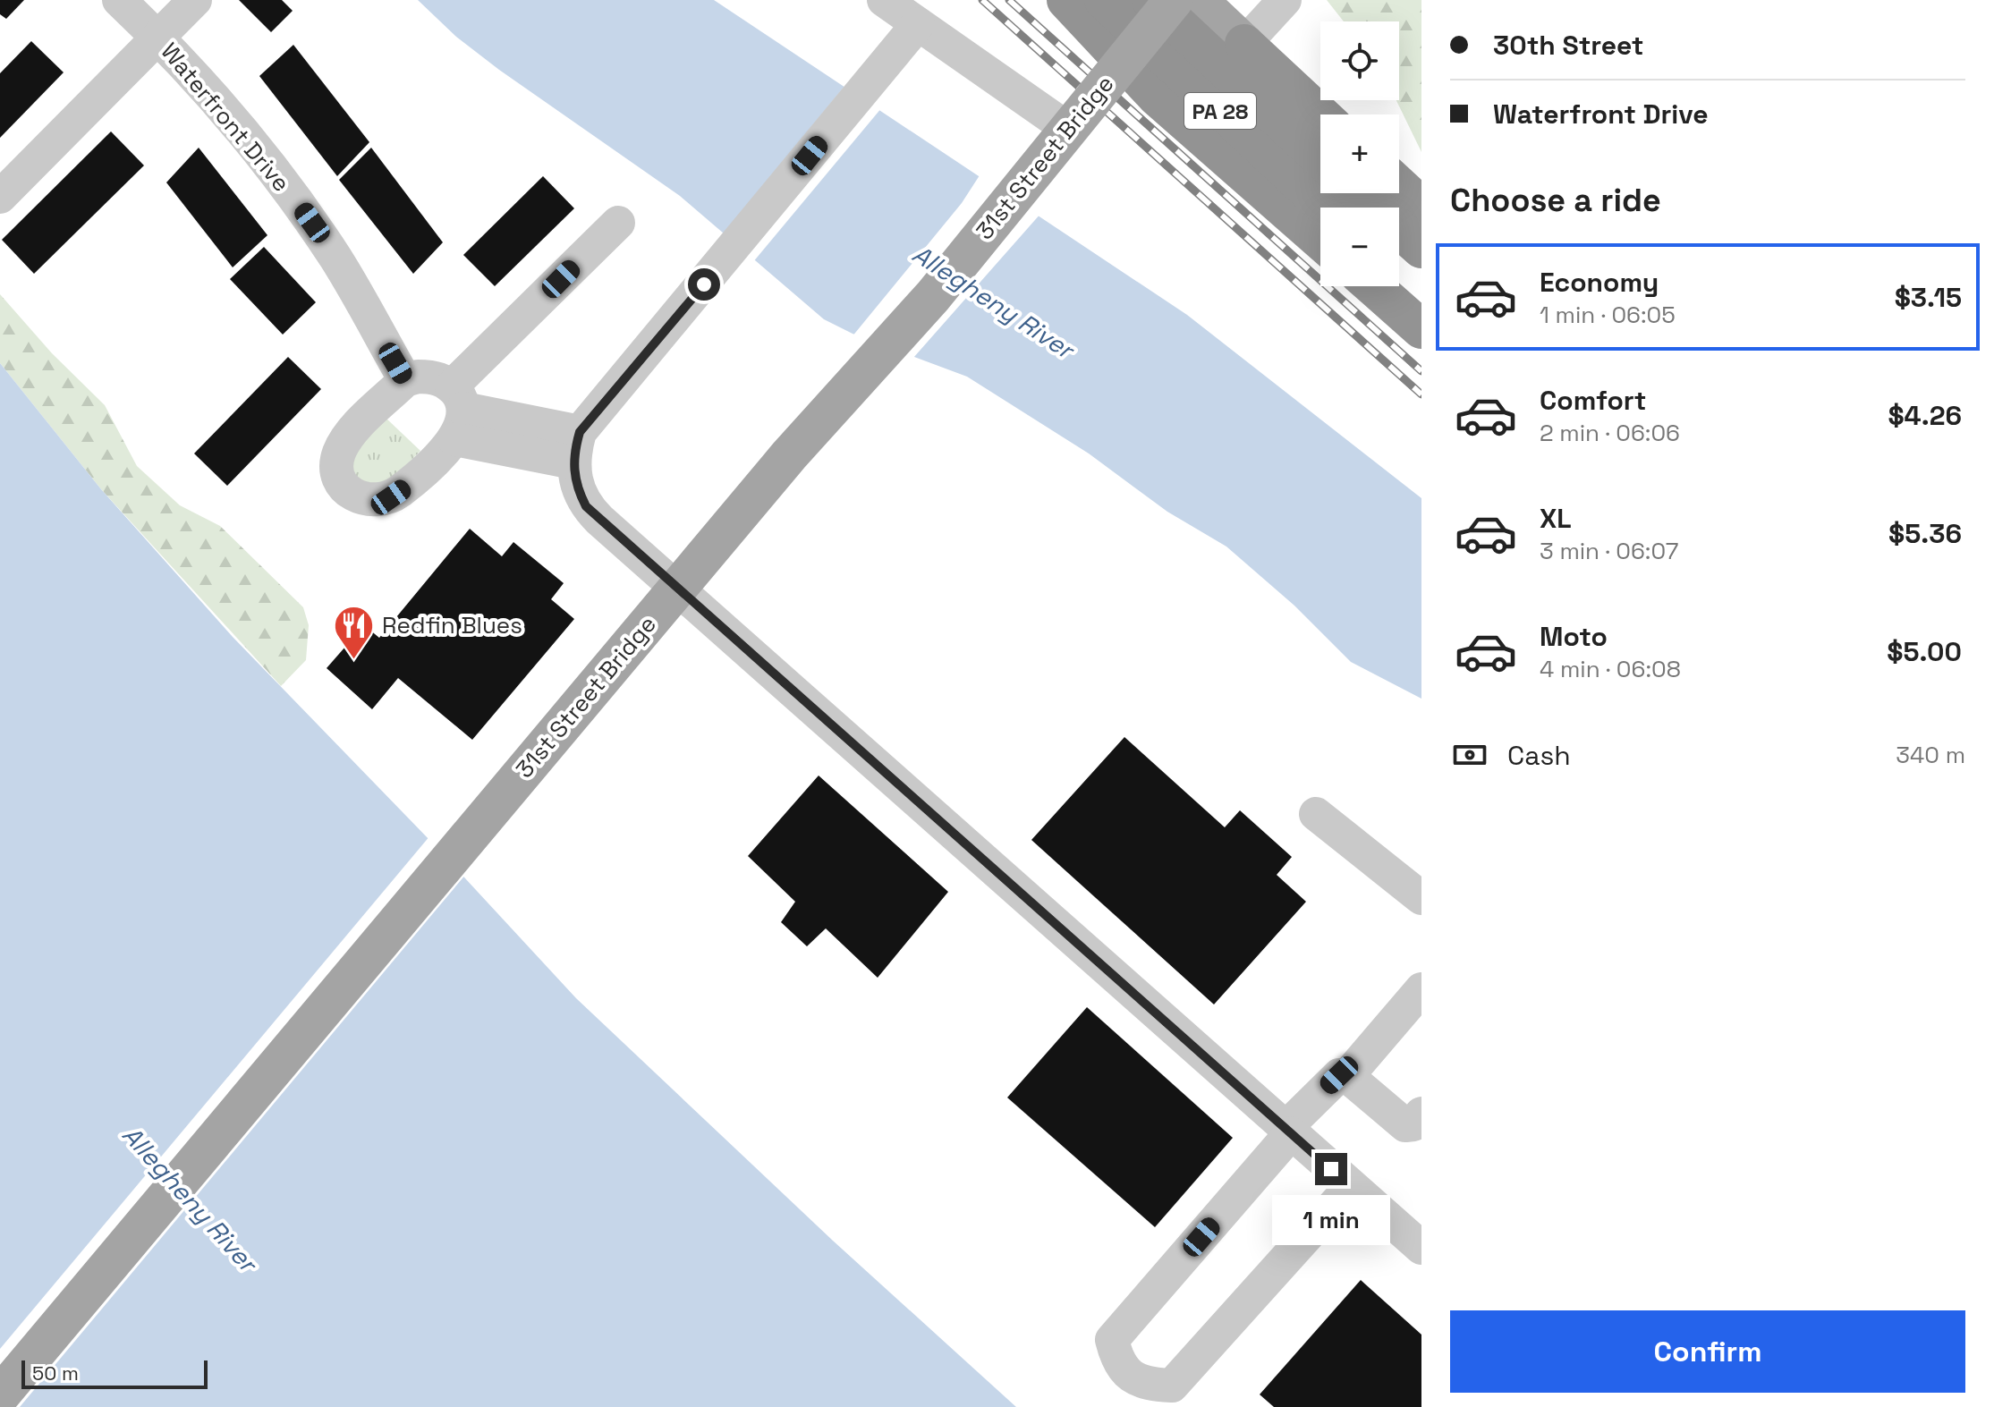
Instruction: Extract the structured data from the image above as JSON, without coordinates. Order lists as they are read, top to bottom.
{
  "streets": {
    "highway": ["PA 28"],
    "main road": ["31st Street Bridge"],
    "street": ["Waterfront Drive"]
  },
  "water": ["Allegheny River"],
  "places": {
    "restaurant": ["Redfin Blues"]
  },
  "scale_bar": "50 m",
  "page": {
    "banner": ["30th Street", "Waterfront Drive"],
    "map_buttons": ["+", "−"],
    "heading": "Choose a ride",
    "list": [
      {
        "name": "Economy",
        "note": "1 min · 06:05",
        "value": "$3.15"
      },
      {
        "name": "Comfort",
        "note": "2 min · 06:06",
        "value": "$4.26"
      },
      {
        "name": "XL",
        "note": "3 min · 06:07",
        "value": "$5.36"
      },
      {
        "name": "Moto",
        "note": "4 min · 06:08",
        "value": "$5.00"
      }
    ],
    "pay": ["Cash", "340 m"],
    "bubble": "1 min",
    "buttons": "Confirm",
    "scale": "50 m"
  }
}
